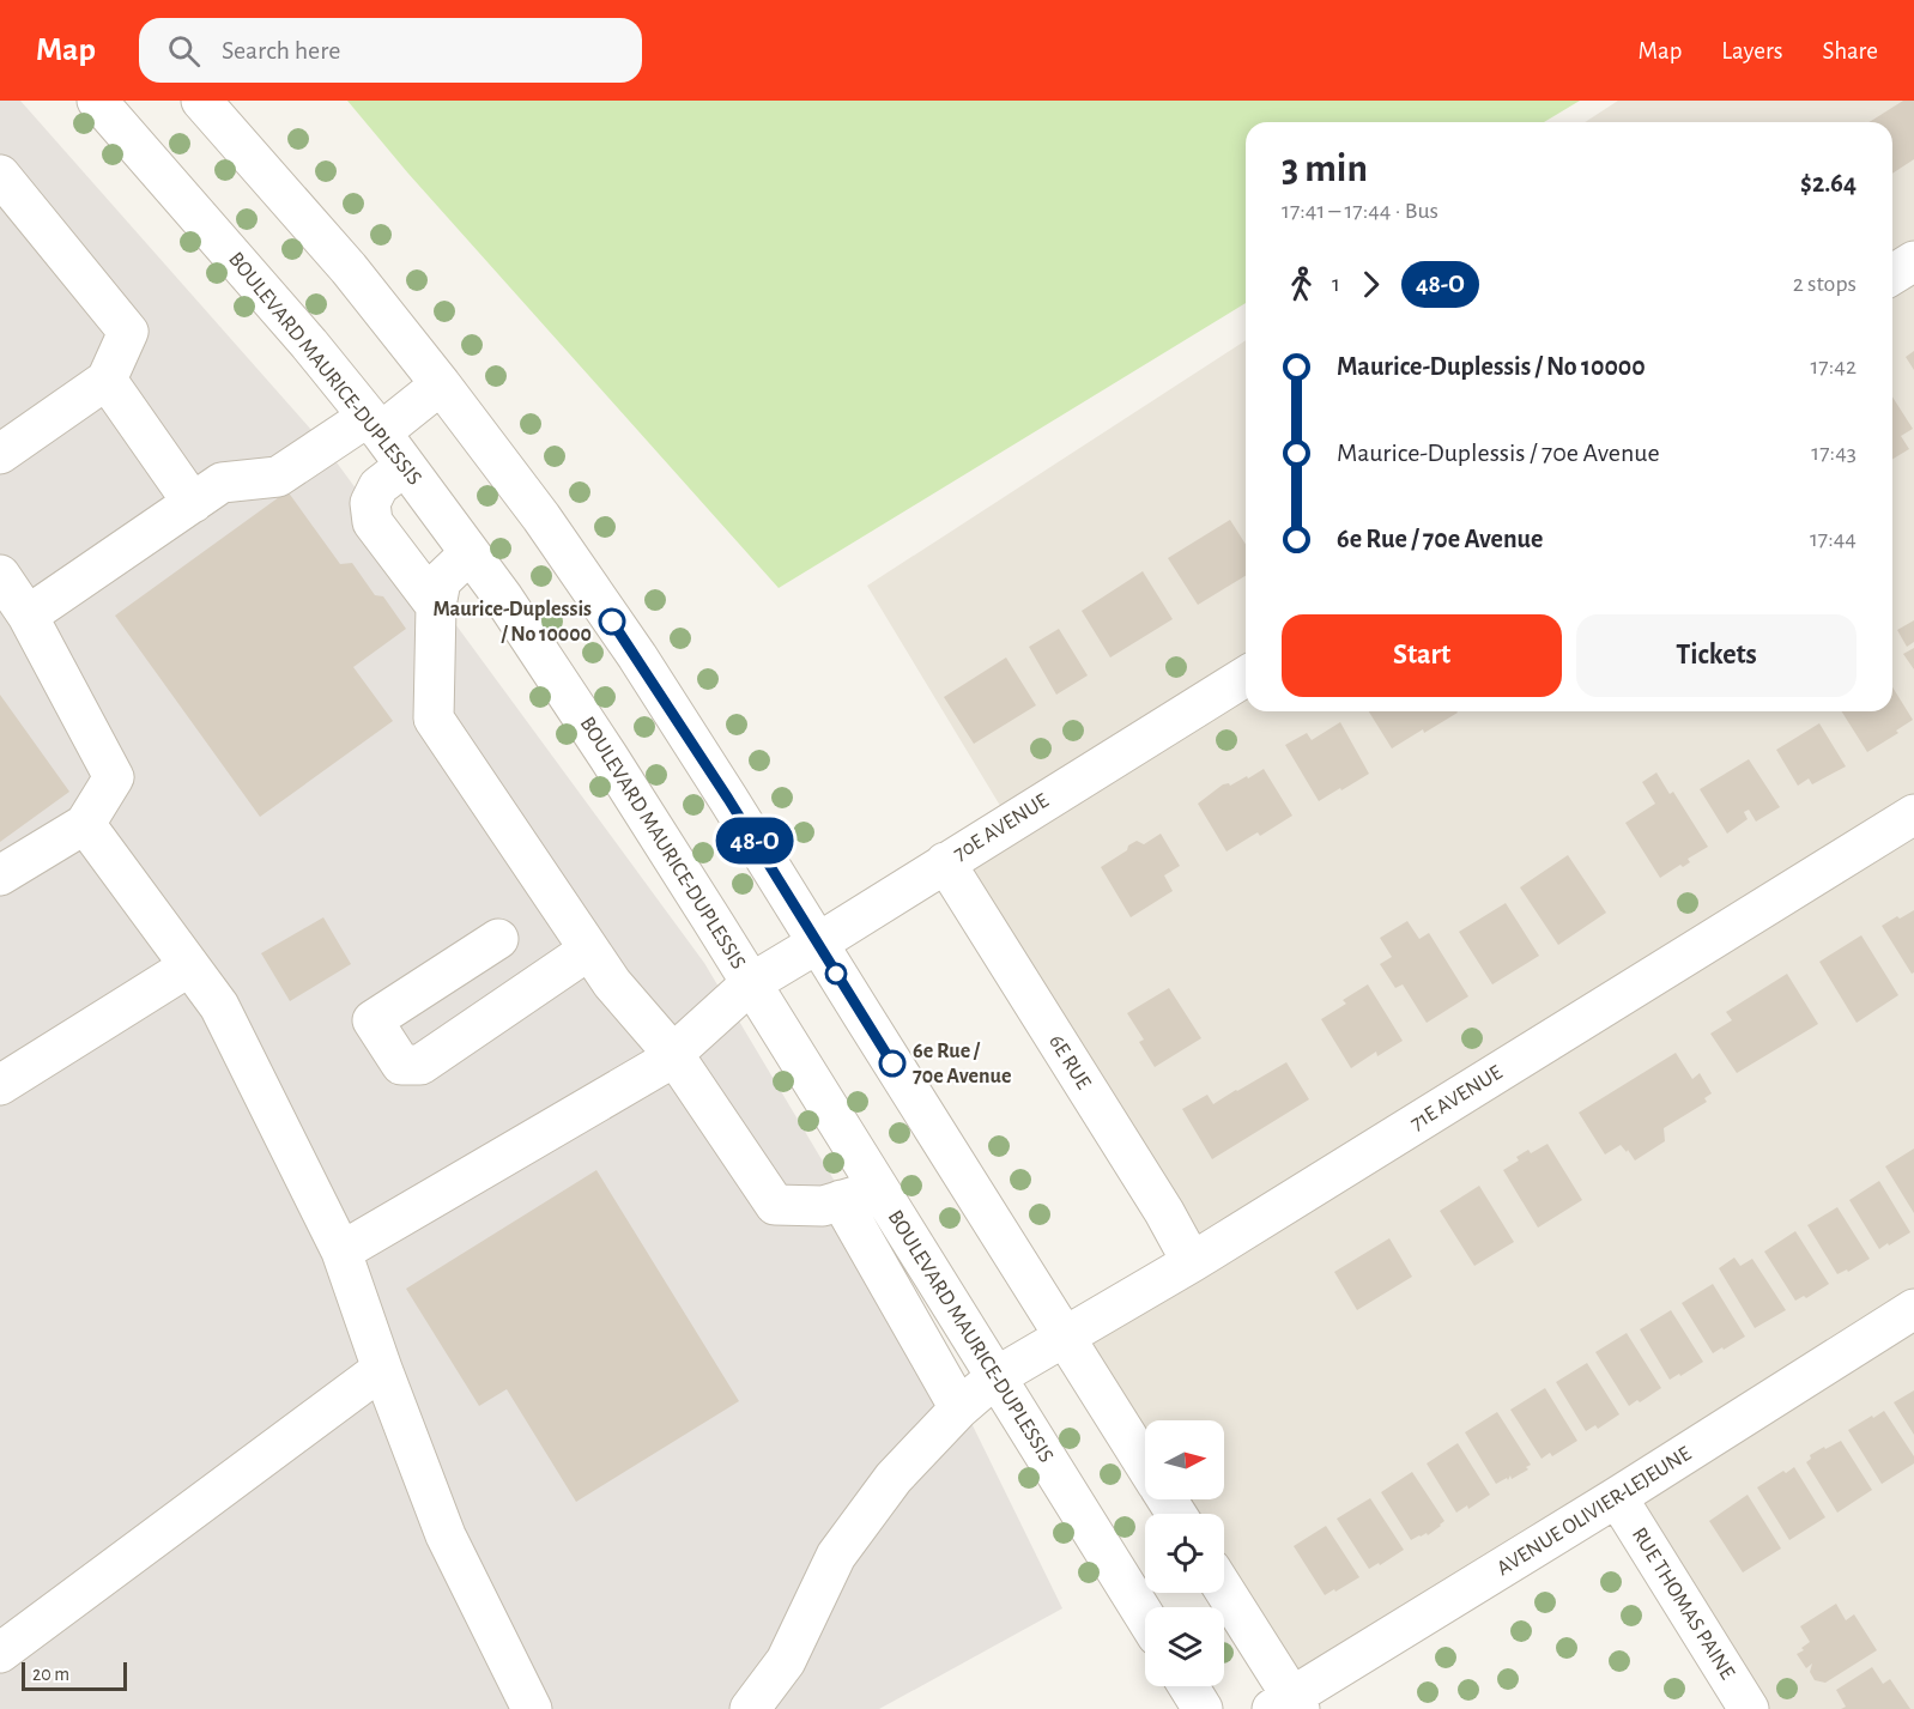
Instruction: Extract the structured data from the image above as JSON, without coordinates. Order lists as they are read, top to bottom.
{
  "streets": {
    "street": [
      "BOULEVARD MAURICE-DUPLESSIS",
      "70E AVENUE",
      "6E RUE",
      "71E AVENUE",
      "AVENUE OLIVIER-LEJEUNE",
      "RUE THOMAS PAINE"
    ]
  },
  "crossings": [
    ["BOULEVARD MAURICE-DUPLESSIS", "70E AVENUE"],
    ["BOULEVARD MAURICE-DUPLESSIS", "71E AVENUE"],
    ["70E AVENUE", "6E RUE"],
    ["6E RUE", "71E AVENUE"],
    ["AVENUE OLIVIER-LEJEUNE", "RUE THOMAS PAINE"]
  ],
  "places": ["Maurice-Duplessis / No 10000", "6e Rue / 70e Avenue"],
  "lines": ["bus line 48-O"],
  "scale_bar": "20 m",
  "north": "right",
  "page": {
    "header": "Map",
    "search": "Search here",
    "nav": ["Map", "Layers", "Share"],
    "on_map": "48-O",
    "heading": ["3 min", "17:41 – 17:44 · Bus", "$2.64"],
    "legs": ["1", "48-O", "2 stops"],
    "list": [
      {
        "name": "Maurice-Duplessis / No 10000",
        "value": "17:42"
      },
      {
        "name": "Maurice-Duplessis / 70e Avenue",
        "value": "17:43"
      },
      {
        "name": "6e Rue / 70e Avenue",
        "value": "17:44"
      }
    ],
    "buttons": ["Start", "Tickets"],
    "scale": "20 m"
  }
}
